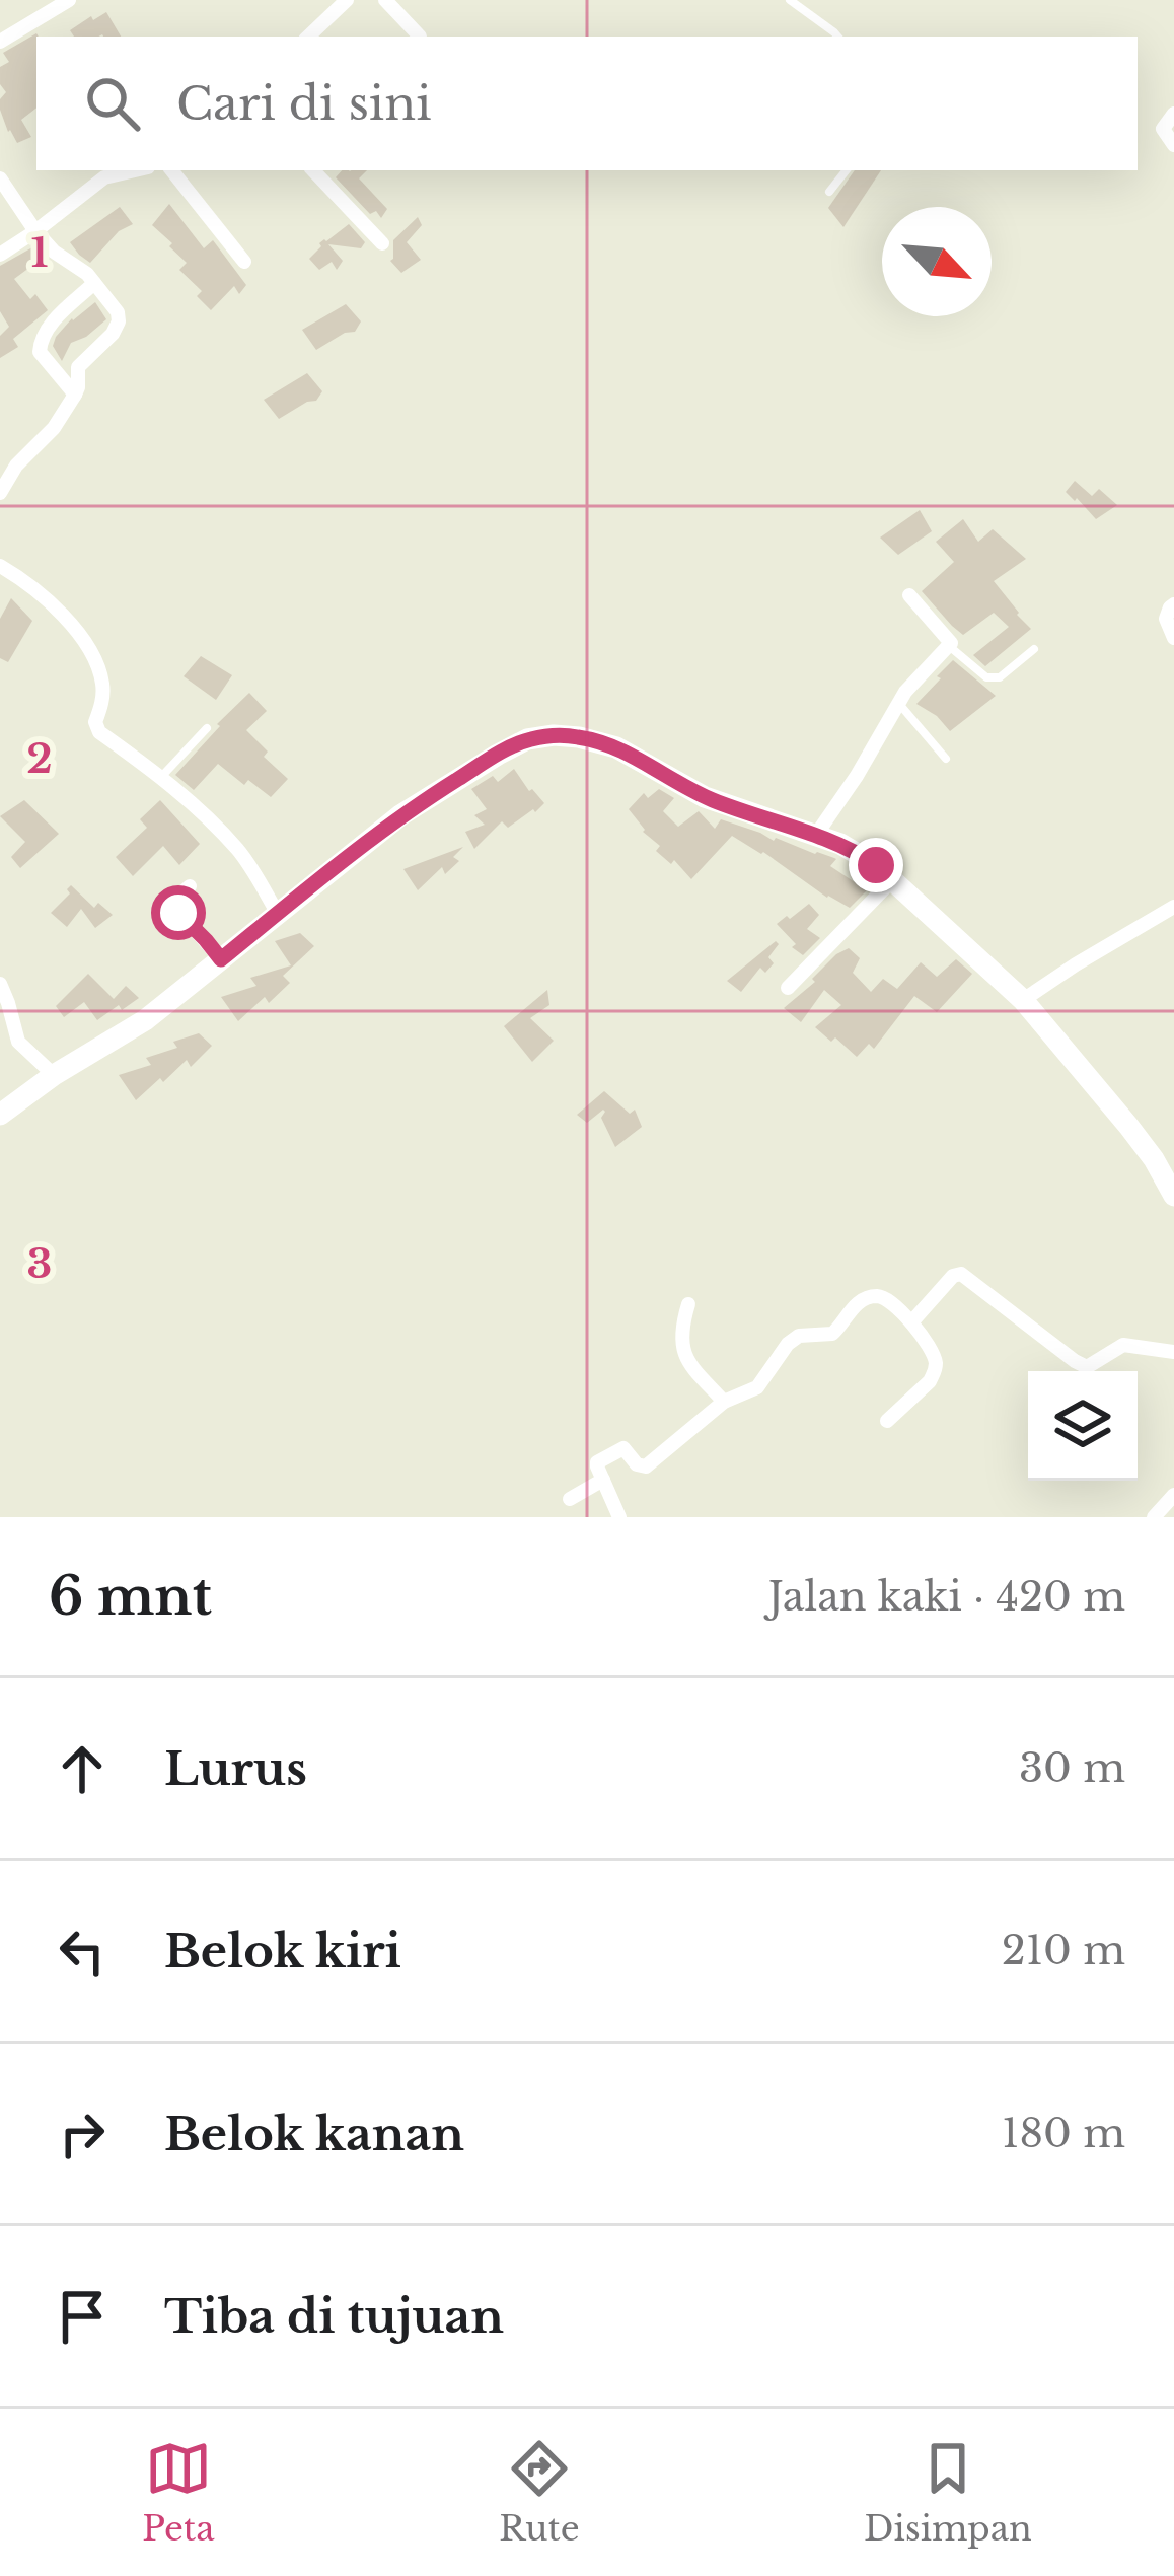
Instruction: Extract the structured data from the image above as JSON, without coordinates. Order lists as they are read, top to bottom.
{
  "north": "bottom right",
  "page": {
    "search": "Cari di sini",
    "heading": ["6 mnt", "Jalan kaki · 420 m"],
    "list": [
      ["Lurus", "30 m"],
      ["Belok kiri", "210 m"],
      ["Belok kanan", "180 m"],
      "Tiba di tujuan"
    ],
    "nav": ["Peta", "Rute", "Disimpan"]
  },
  "grid": {
    "rows": ["1", "2", "3"]
  }
}
